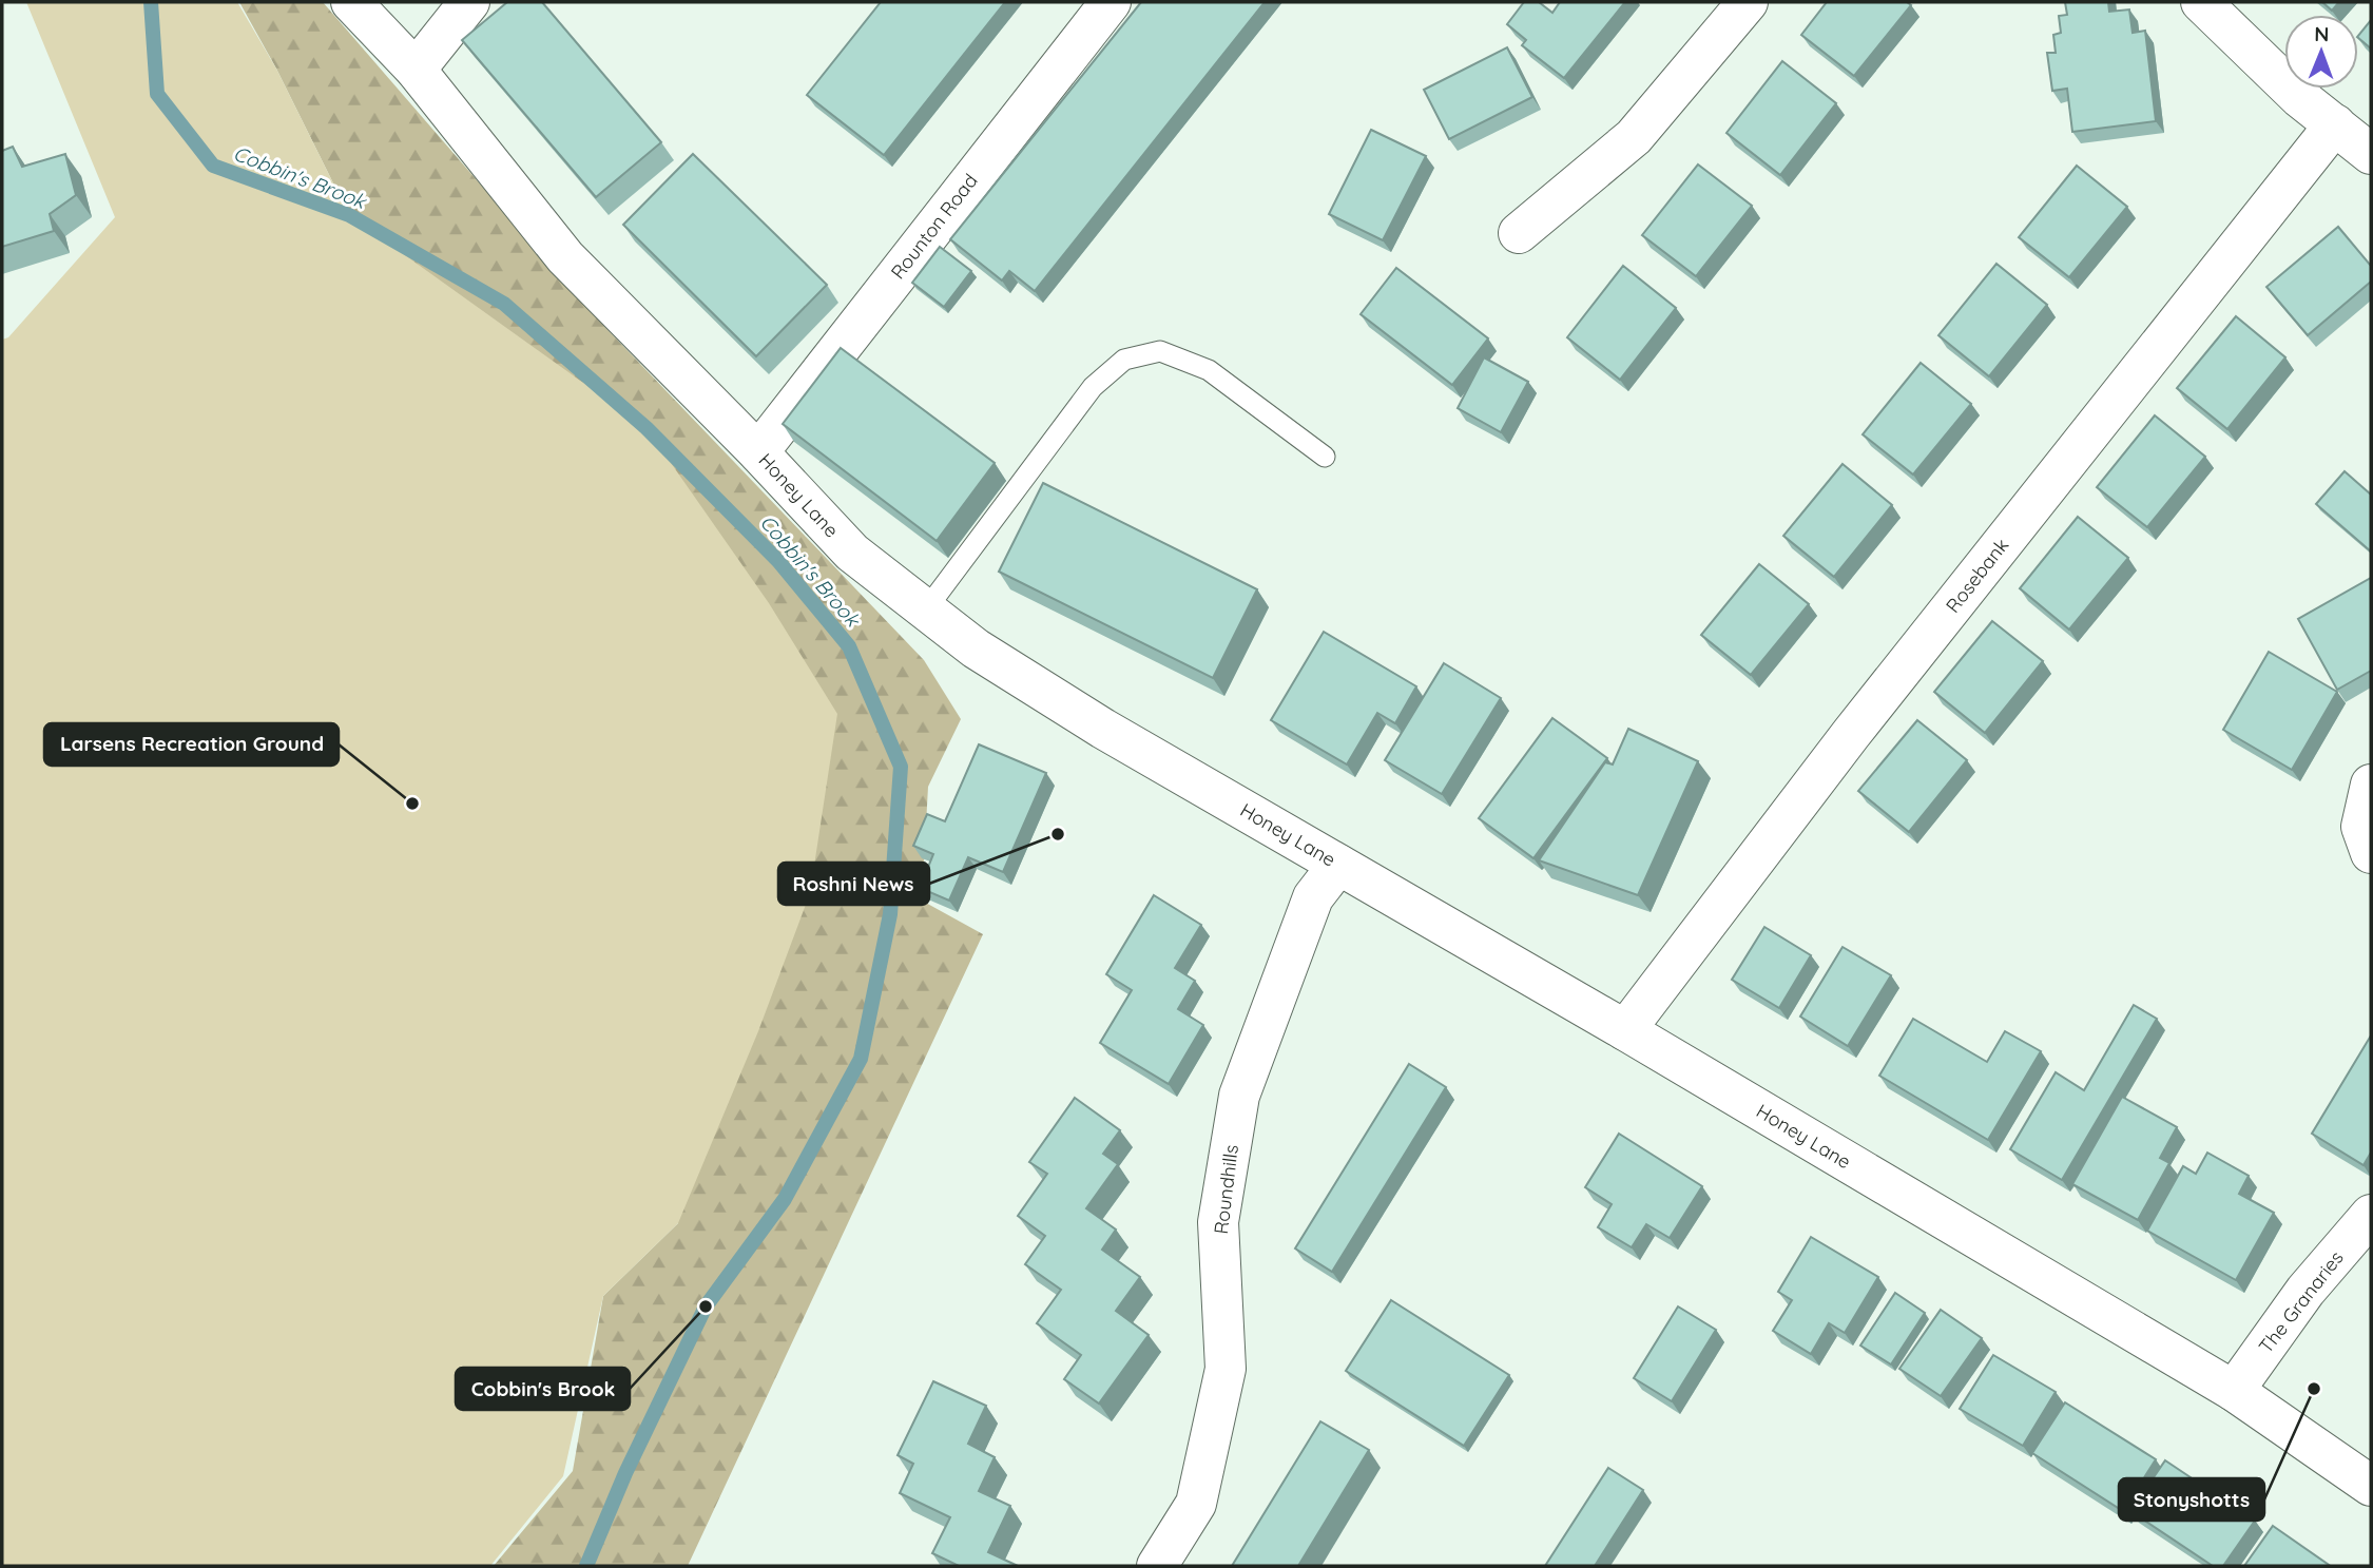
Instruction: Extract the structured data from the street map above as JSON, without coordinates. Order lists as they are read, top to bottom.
{
  "streets": {
    "street": [
      "Rounton Road",
      "Honey Lane",
      "Rosebank",
      "Roundhills",
      "The Granaries"
    ]
  },
  "crossings": [
    ["Rounton Road", "Honey Lane"],
    ["Honey Lane", "Rosebank"],
    ["Honey Lane", "Roundhills"],
    ["Honey Lane", "The Granaries"]
  ],
  "water": ["Cobbin's Brook"],
  "places": [
    "Larsens Recreation Ground",
    "Roshni News",
    "Cobbin's Brook",
    "Stonyshotts"
  ],
  "north": "top"
}
